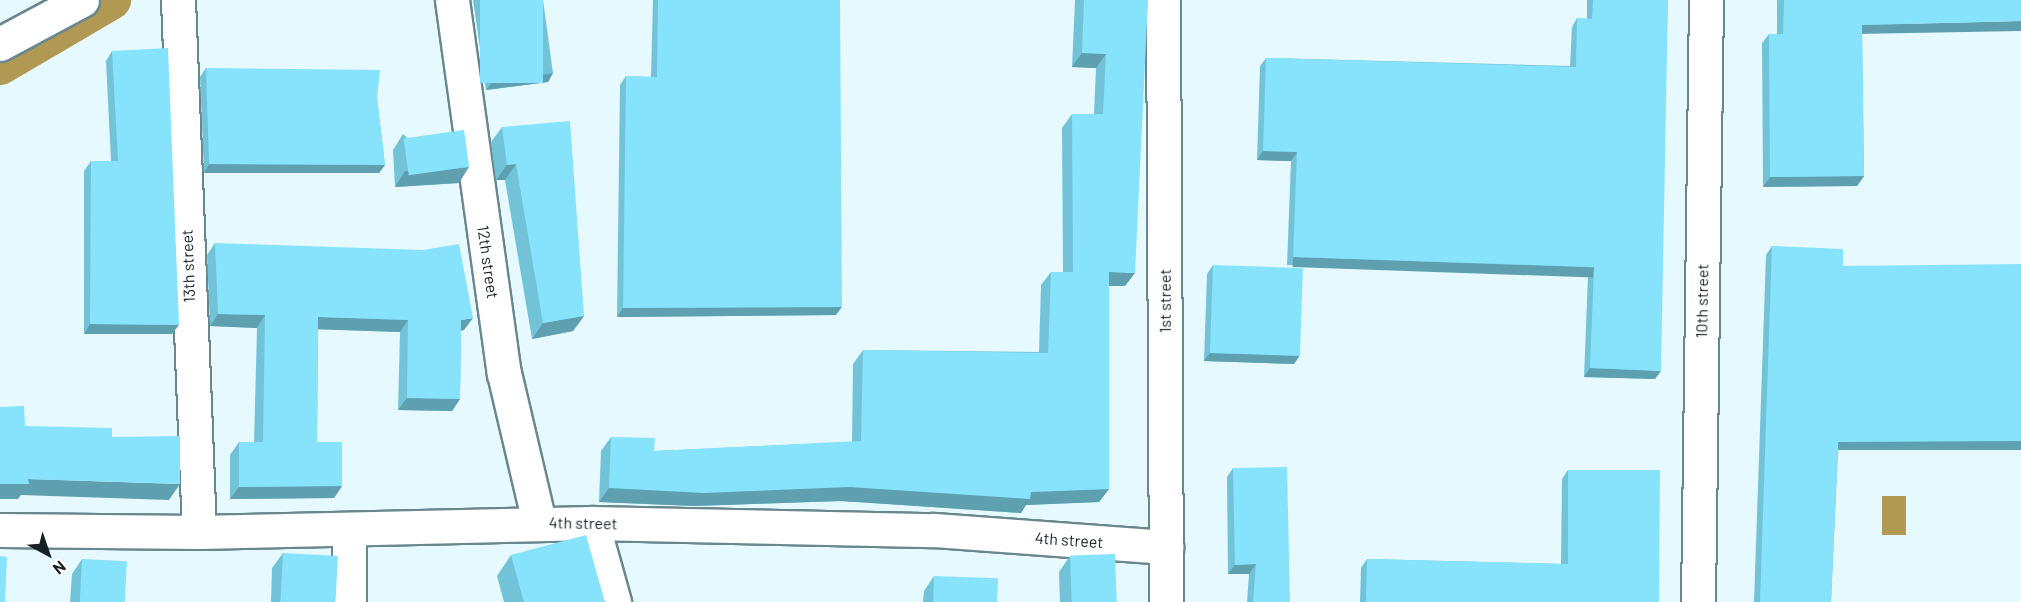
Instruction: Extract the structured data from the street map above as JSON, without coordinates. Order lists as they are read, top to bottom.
{
  "streets": {
    "street": [
      "12th street",
      "13th street",
      "1st street",
      "10th street",
      "4th street"
    ]
  },
  "crossings": [
    ["12th street", "4th street"],
    ["13th street", "4th street"],
    ["1st street", "4th street"]
  ],
  "north": "bottom right"
}
